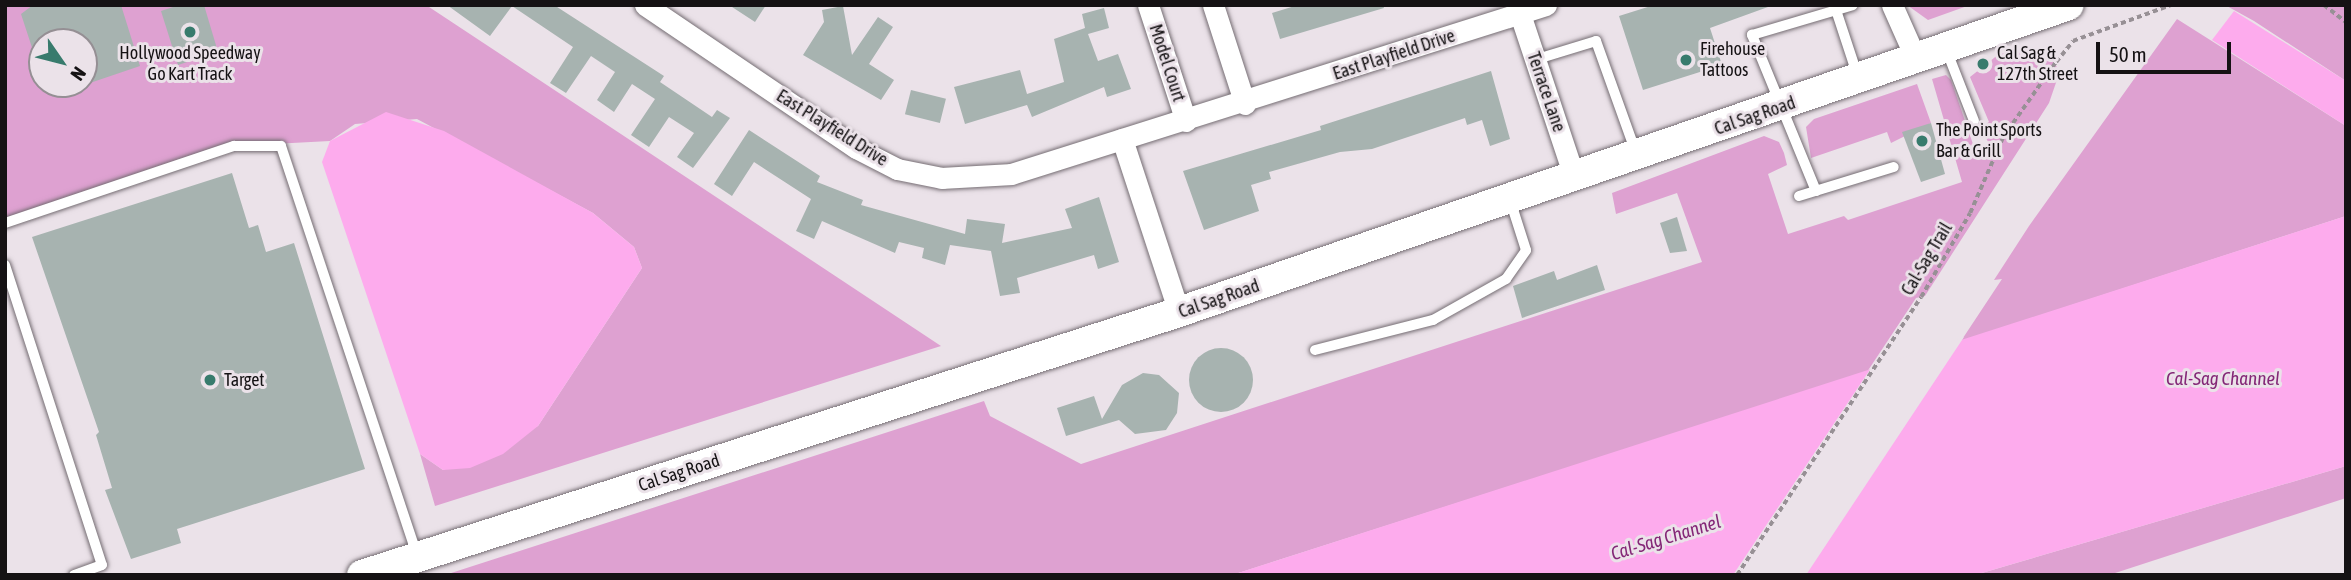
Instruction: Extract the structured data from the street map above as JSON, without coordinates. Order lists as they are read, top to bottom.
{
  "streets": {
    "main road": ["Cal Sag Road"],
    "street": ["East Playfield Drive", "Model Court", "Terrace Lane"],
    "path": ["Cal-Sag Trail"]
  },
  "crossings": [
    ["East Playfield Drive", "Model Court"],
    ["East Playfield Drive", "Terrace Lane"],
    ["Terrace Lane", "Cal Sag Road"]
  ],
  "water": ["Cal-Sag Channel"],
  "places": [
    "Hollywood Speedway Go Kart Track",
    "Firehouse Tattoos",
    "Cal Sag & 127th Street",
    "The Point Sports Bar & Grill",
    "Target"
  ],
  "scale_bar": "50 m",
  "north": "bottom right"
}
